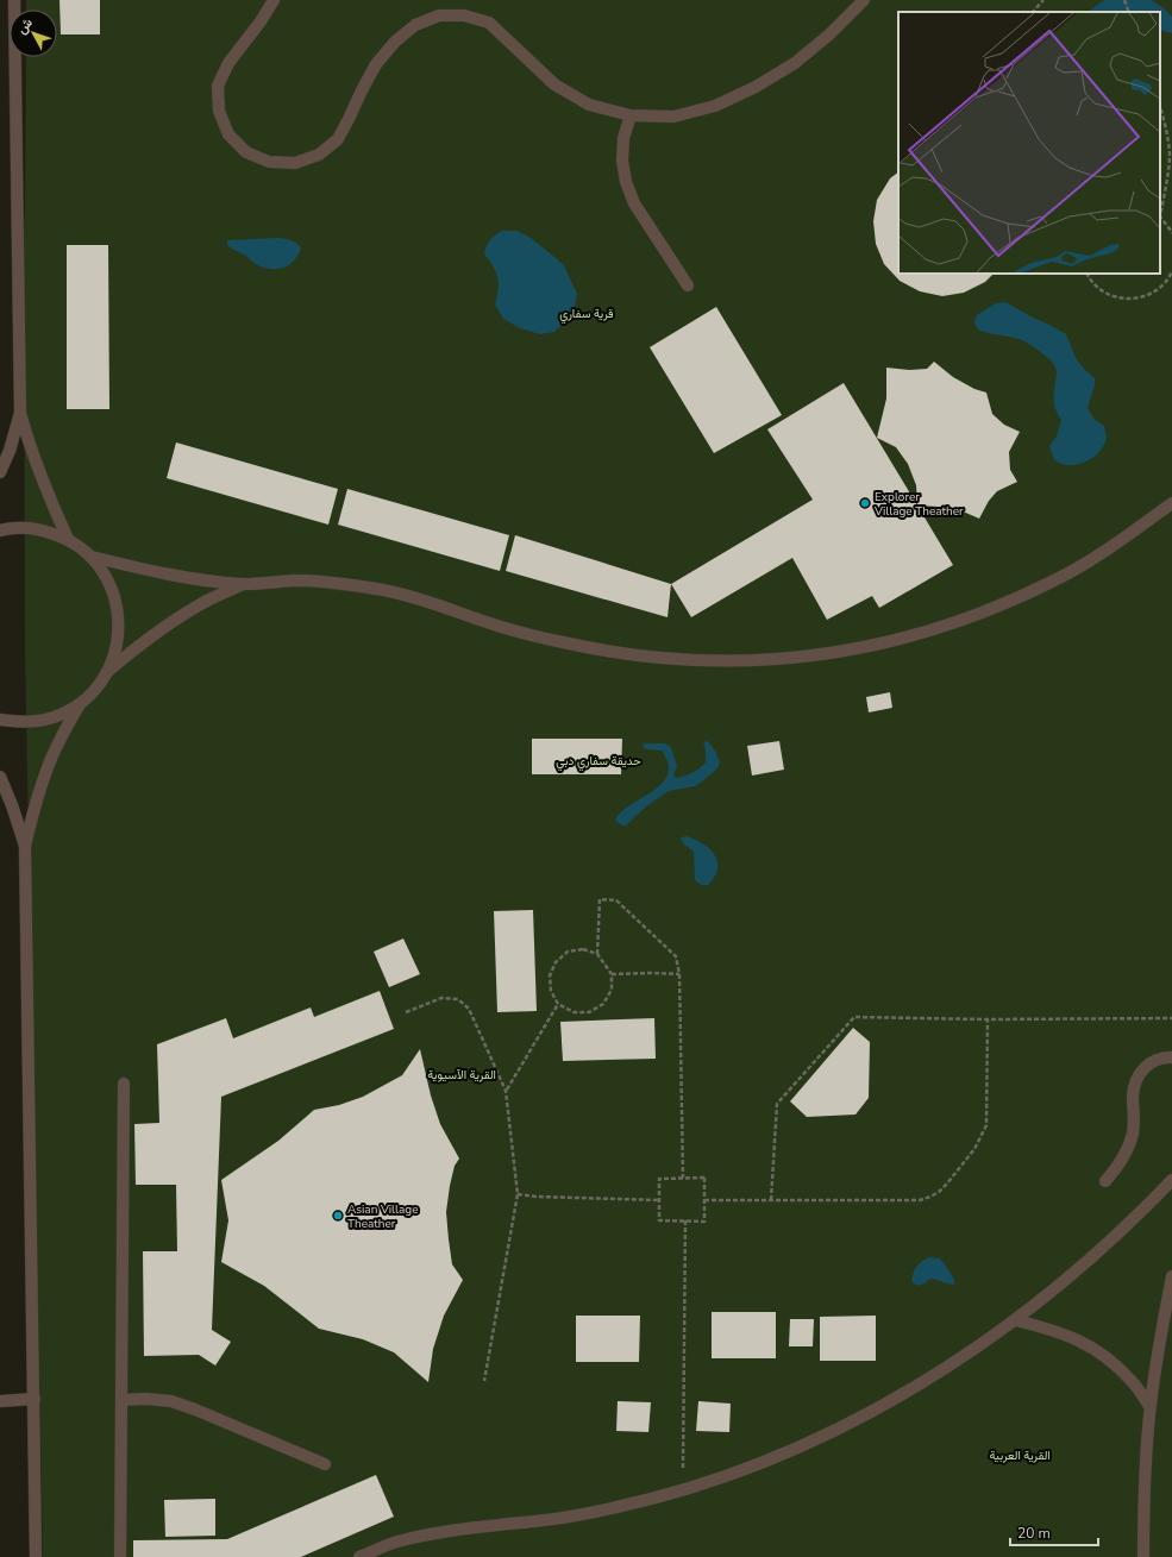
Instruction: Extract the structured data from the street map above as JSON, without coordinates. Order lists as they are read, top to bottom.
{
  "parks": [
    "قرية سفاري",
    "حديقة سفاري دبي",
    "القرية الآسيوية",
    "القرية العربية"
  ],
  "places": ["Explorer Village Theather", "Asian Village Theather"],
  "scale_bar": "20 m",
  "north": "top left"
}
